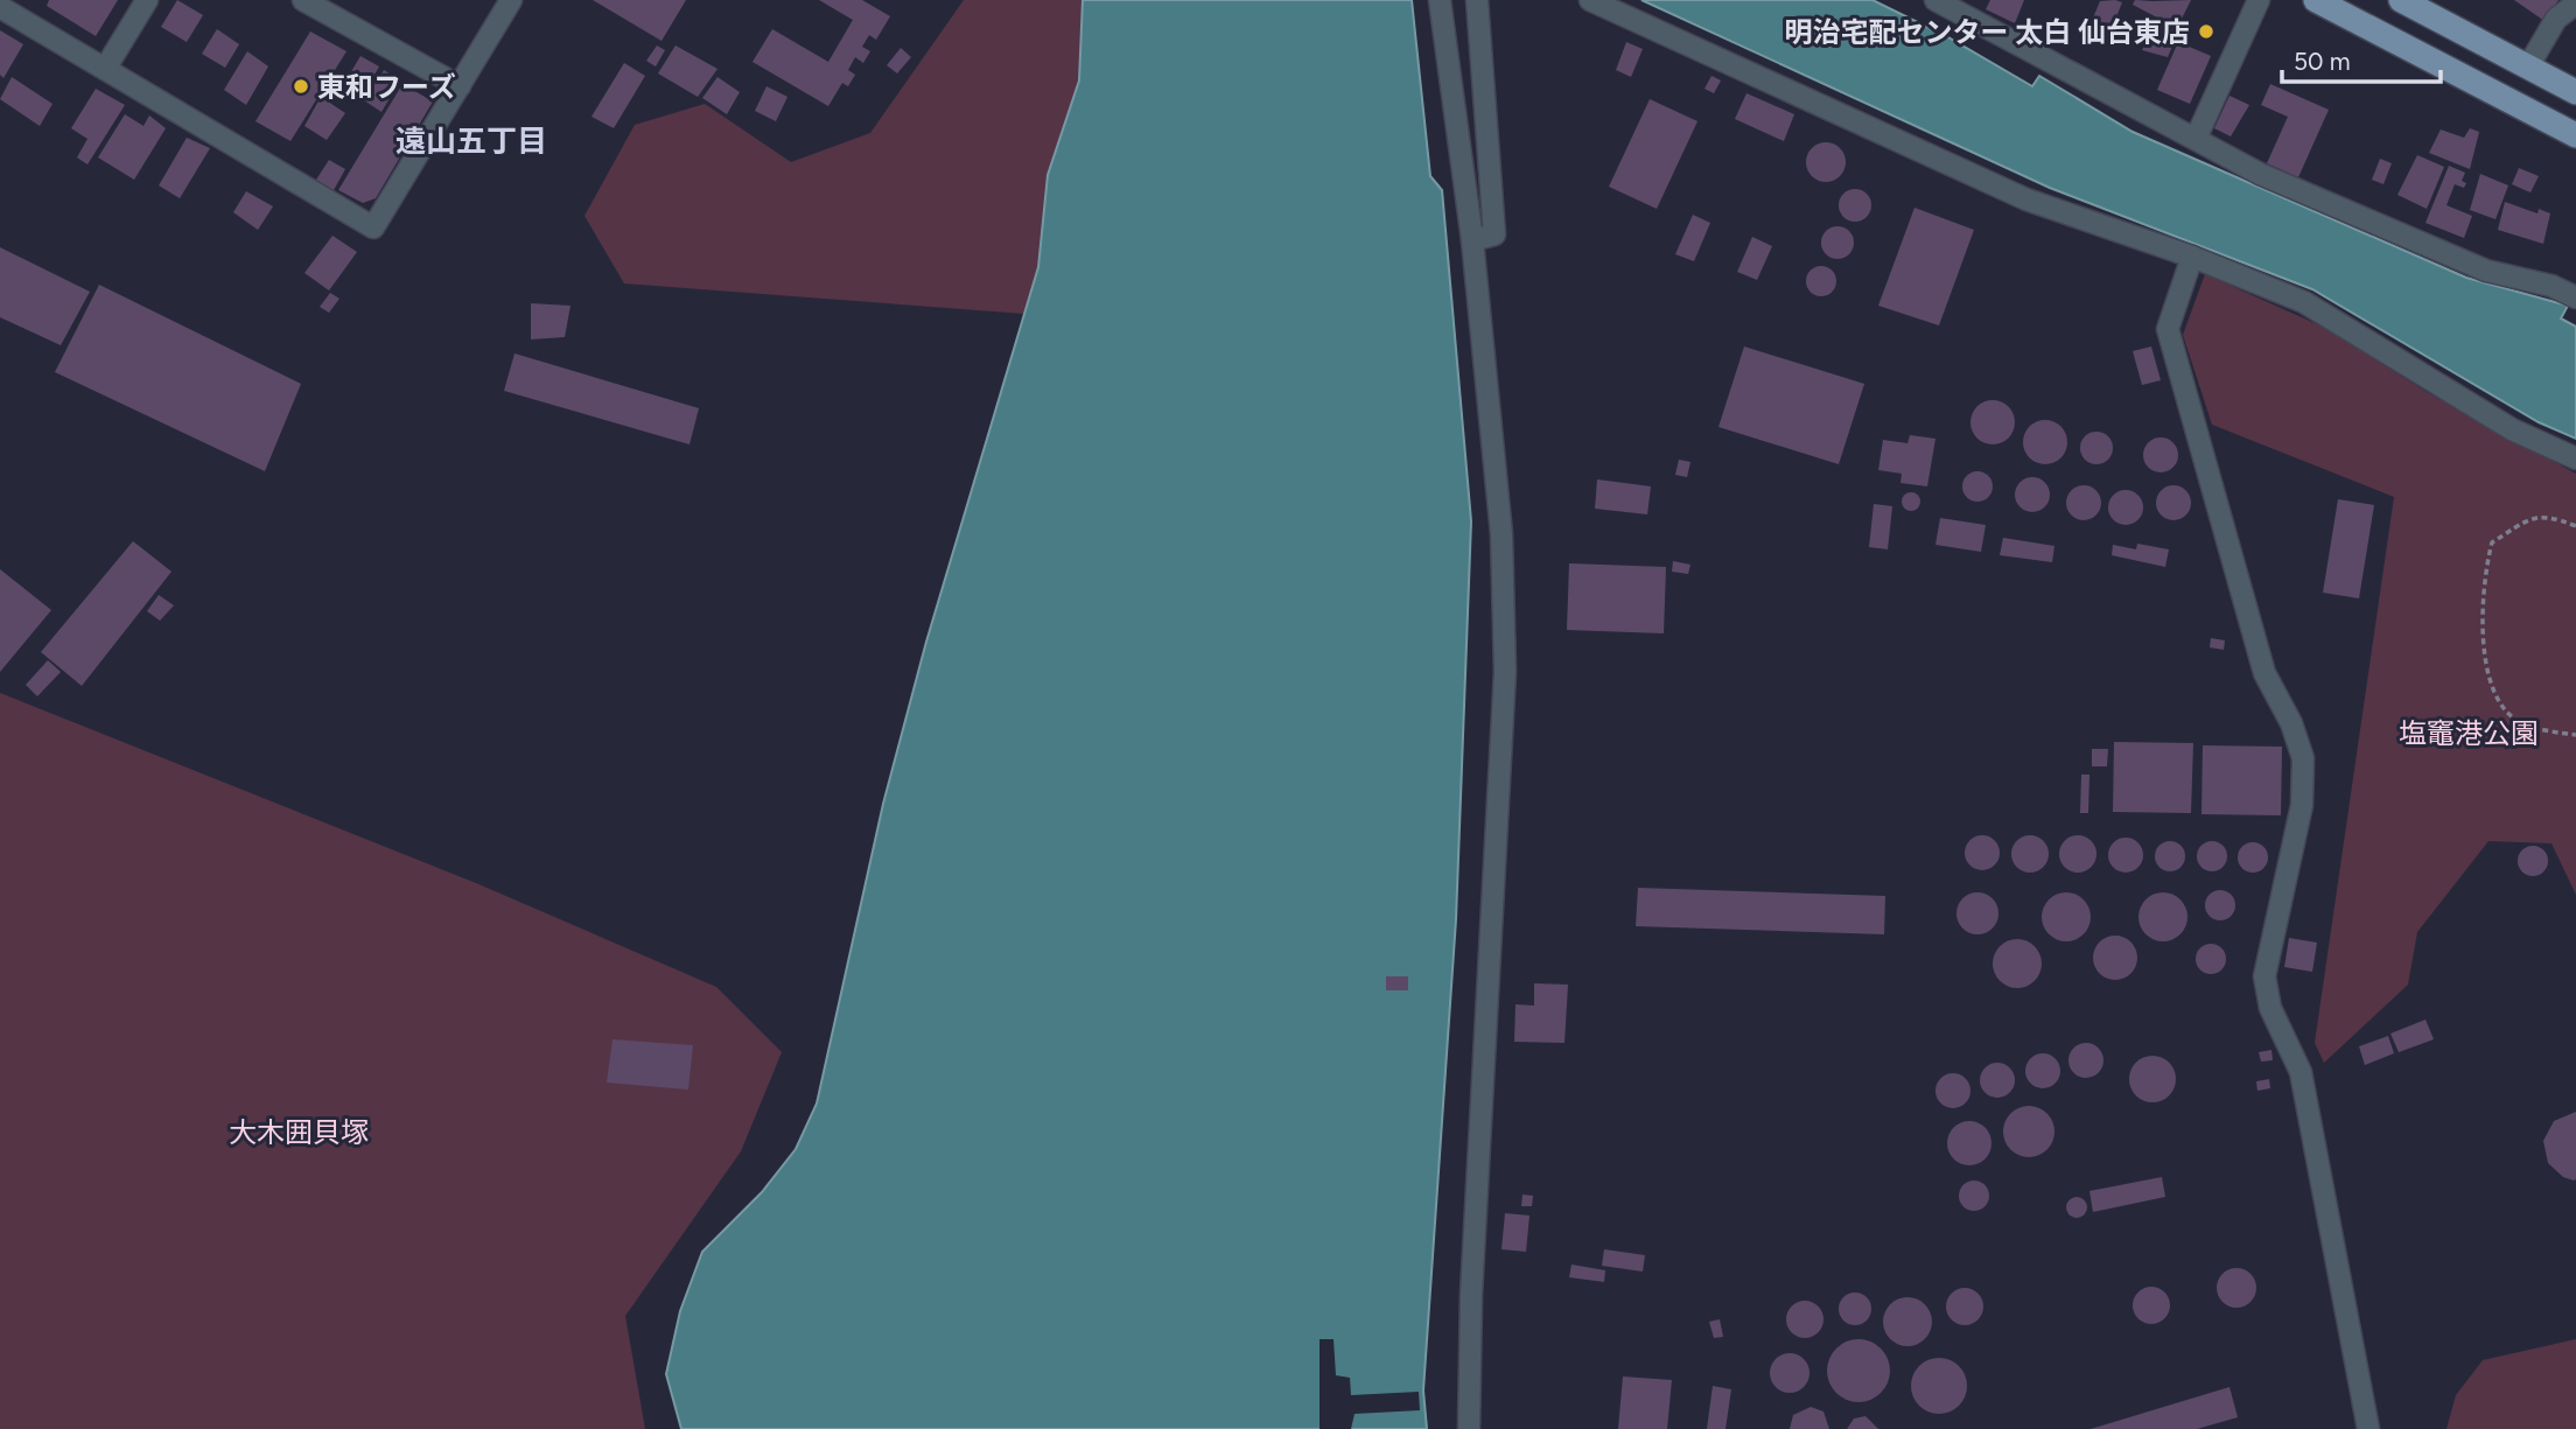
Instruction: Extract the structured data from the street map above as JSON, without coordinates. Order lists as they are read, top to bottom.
{
  "districts": ["遠山五丁目"],
  "parks": ["塩竈港公園", "大木囲貝塚"],
  "places": ["明治宅配センター 太白 仙台東店", "東和フーズ"],
  "scale_bar": "50 m"
}
